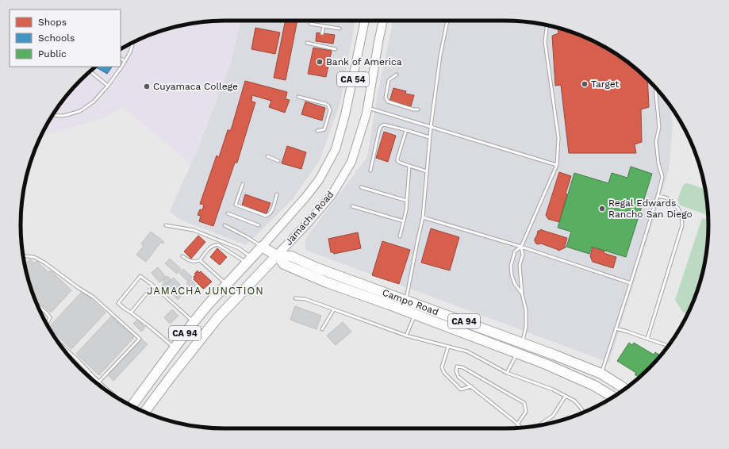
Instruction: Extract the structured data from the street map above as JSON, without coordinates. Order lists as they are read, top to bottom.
{
  "streets": {
    "highway": ["Campo Road", "CA 94"],
    "main road": ["CA 54", "Jamacha Road"]
  },
  "crossings": [
    ["Jamacha Road", "Campo Road"],
    ["Jamacha Road", "CA 94"],
    ["Campo Road", "CA 94"]
  ],
  "districts": ["JAMACHA JUNCTION"],
  "places": [
    "Bank of America",
    "Target",
    "Cuyamaca College",
    "Regal Edwards Rancho San Diego"
  ],
  "legend": ["Shops", "Schools", "Public"]
}
